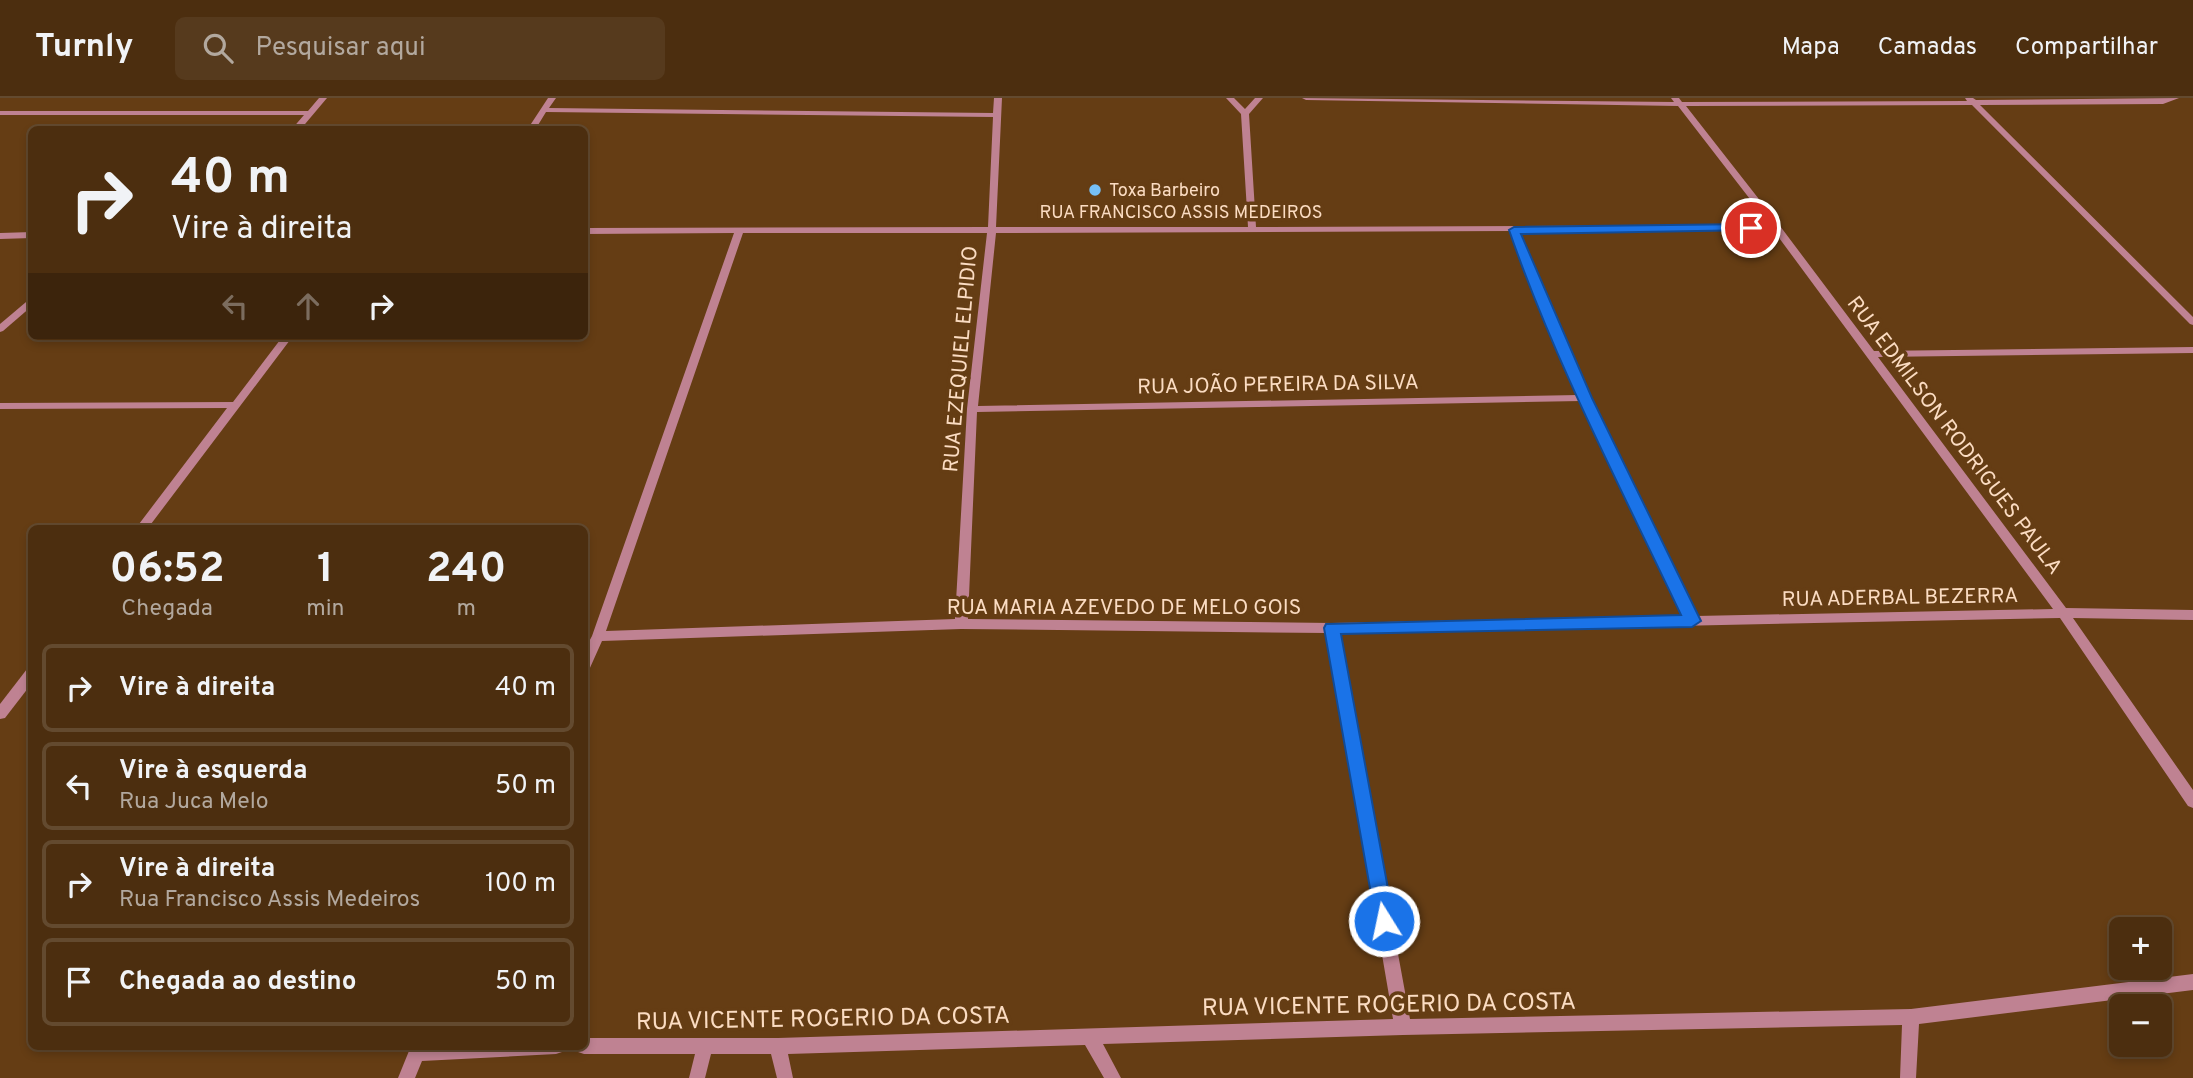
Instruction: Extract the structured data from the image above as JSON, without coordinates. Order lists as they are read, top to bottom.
{
  "streets": {
    "street": [
      "RUA FRANCISCO ASSIS MEDEIROS",
      "RUA EZEQUIEL ELPIDIO",
      "RUA JOÃO PEREIRA DA SILVA",
      "RUA EDMILSON RODRIGUES PAULA",
      "RUA ADERBAL BEZERRA",
      "RUA MARIA AZEVEDO DE MELO GOIS",
      "RUA VICENTE ROGERIO DA COSTA"
    ]
  },
  "crossings": [
    ["RUA FRANCISCO ASSIS MEDEIROS", "RUA EZEQUIEL ELPIDIO"],
    ["RUA FRANCISCO ASSIS MEDEIROS", "RUA EDMILSON RODRIGUES PAULA"],
    ["RUA EZEQUIEL ELPIDIO", "RUA JOÃO PEREIRA DA SILVA"],
    ["RUA EZEQUIEL ELPIDIO", "RUA MARIA AZEVEDO DE MELO GOIS"],
    ["RUA EDMILSON RODRIGUES PAULA", "RUA ADERBAL BEZERRA"],
    ["RUA ADERBAL BEZERRA", "RUA MARIA AZEVEDO DE MELO GOIS"]
  ],
  "places": ["Toxa Barbeiro"],
  "page": {
    "header": "Turnly",
    "search": "Pesquisar aqui",
    "nav": ["Mapa", "Camadas", "Compartilhar"],
    "turn": ["40 m", "Vire à direita"],
    "eta": [
      "06:52",
      "Chegada",
      "1",
      "min",
      "240",
      "m"
    ],
    "list": [
      {
        "name": "Vire à direita",
        "value": "40 m"
      },
      {
        "name": "Vire à esquerda",
        "note": "Rua Juca Melo",
        "value": "50 m"
      },
      {
        "name": "Vire à direita",
        "note": "Rua Francisco Assis Medeiros",
        "value": "100 m"
      },
      {
        "name": "Chegada ao destino",
        "value": "50 m"
      }
    ],
    "map_buttons": ["+", "−"]
  }
}
